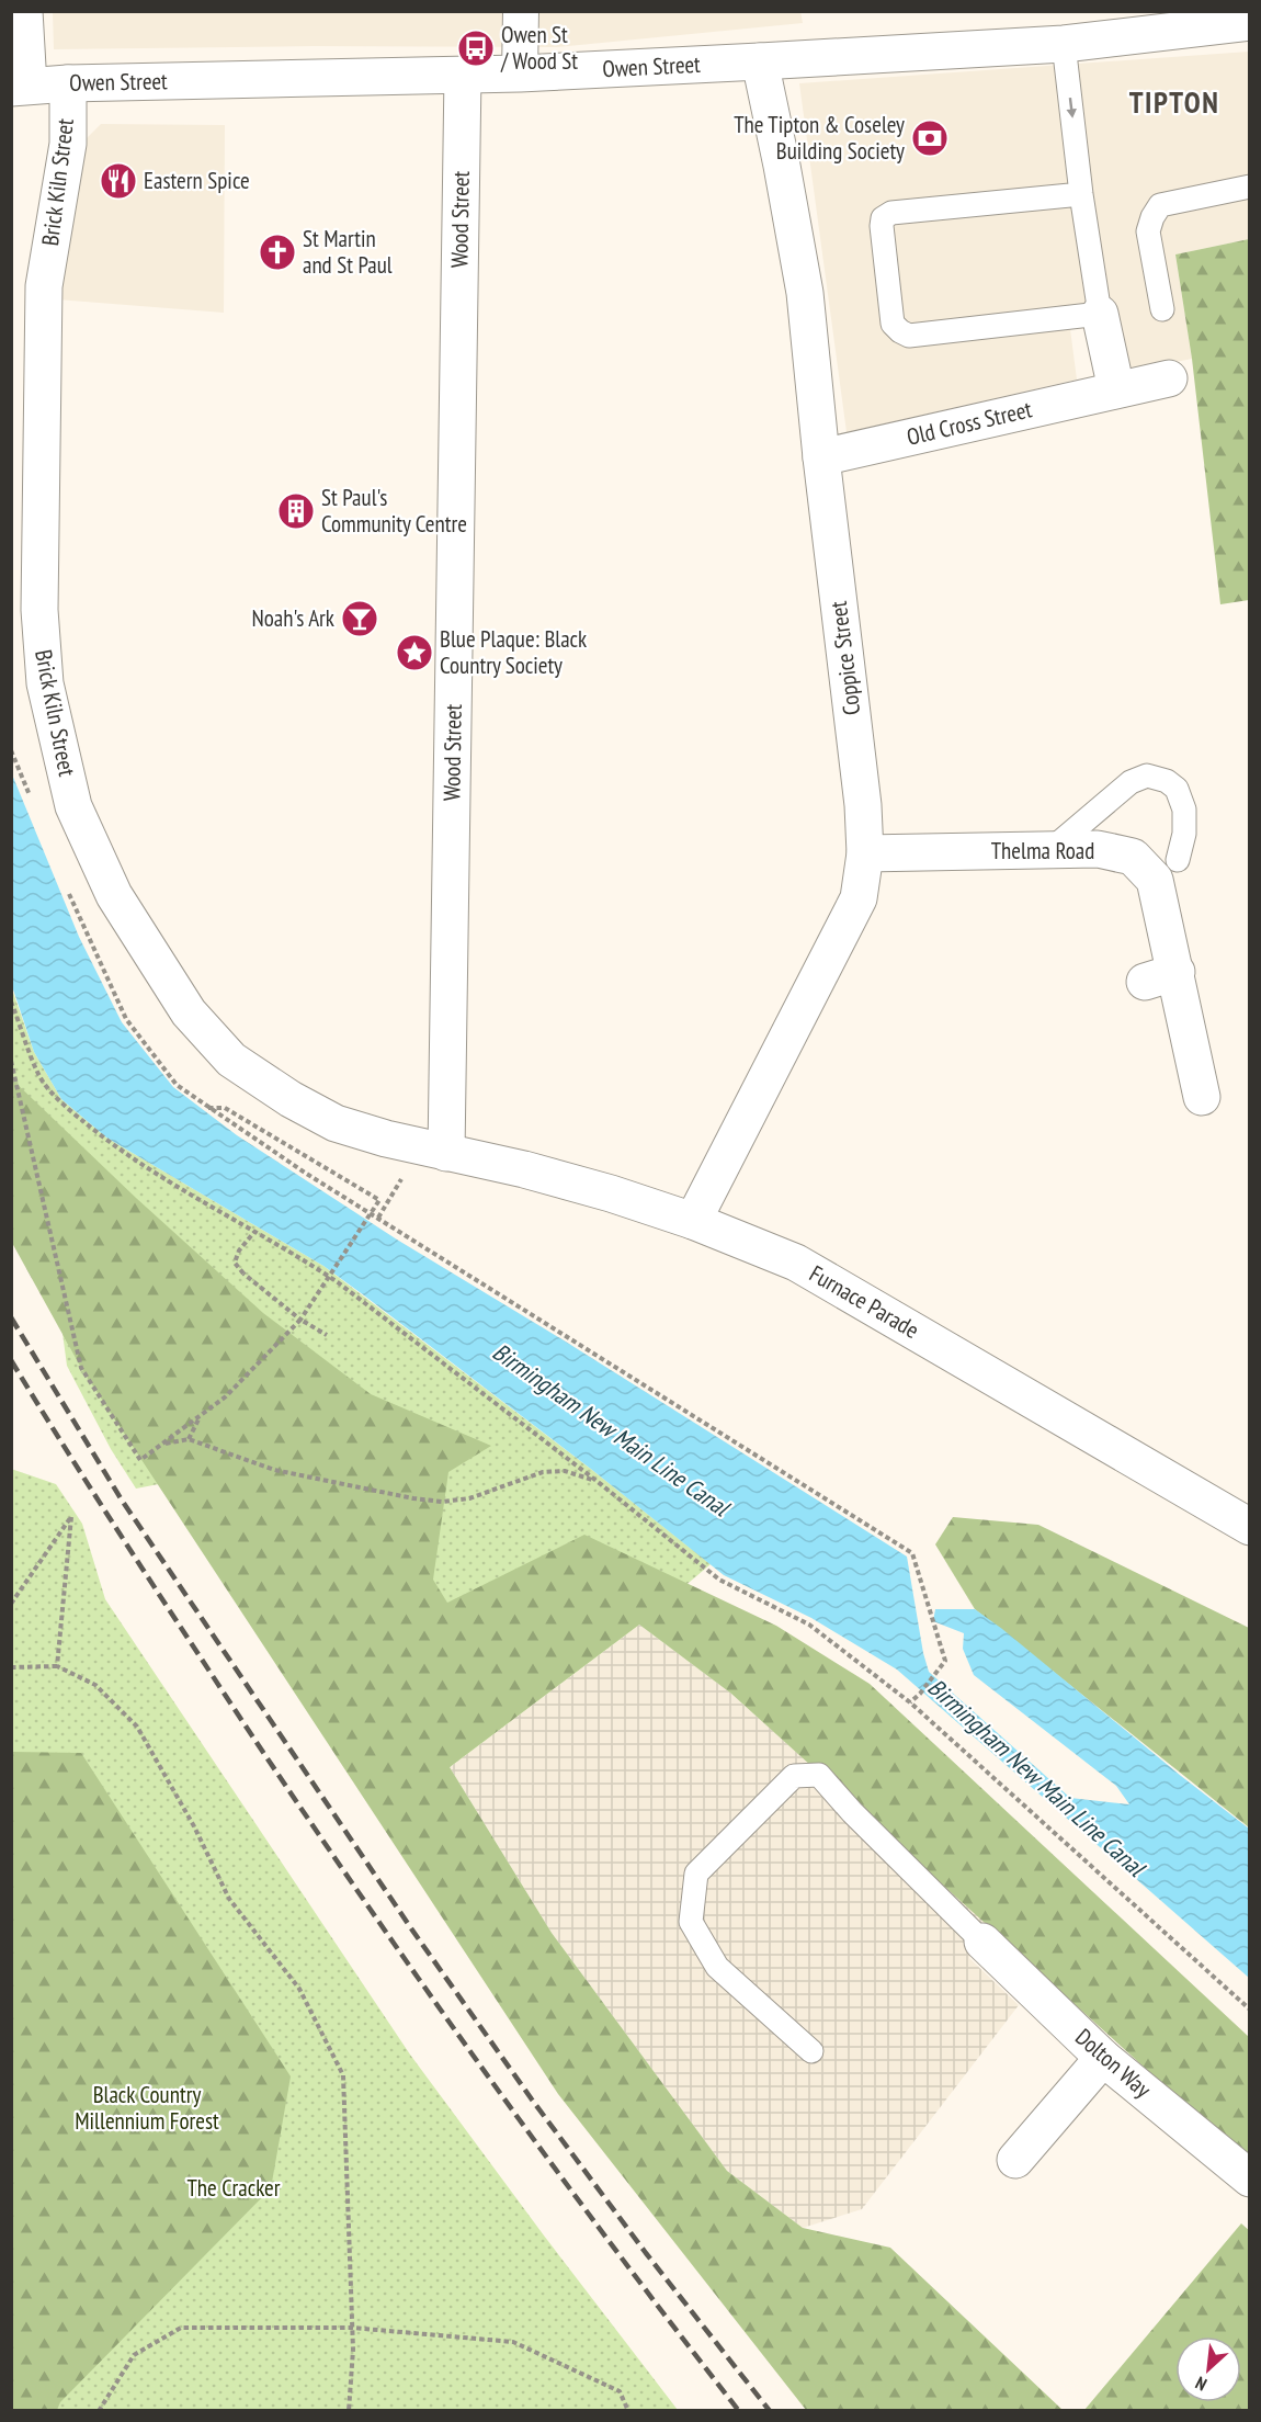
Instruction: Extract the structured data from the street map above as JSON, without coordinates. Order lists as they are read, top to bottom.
{
  "streets": {
    "street": [
      "Owen Street",
      "Brick Kiln Street",
      "Wood Street",
      "Old Cross Street",
      "Coppice Street",
      "Thelma Road",
      "Furnace Parade",
      "Dolton Way"
    ]
  },
  "crossings": [
    ["Owen Street", "Brick Kiln Street"],
    ["Owen Street", "Wood Street"],
    ["Owen Street", "Coppice Street"],
    ["Brick Kiln Street", "Wood Street"],
    ["Brick Kiln Street", "Furnace Parade"],
    ["Wood Street", "Furnace Parade"],
    ["Old Cross Street", "Coppice Street"],
    ["Coppice Street", "Thelma Road"],
    ["Coppice Street", "Furnace Parade"]
  ],
  "districts": ["TIPTON"],
  "water": ["Birmingham New Main Line Canal"],
  "parks": ["Black Country Millennium Forest", "The Cracker"],
  "places": {
    "bus stop": ["Owen St / Wood St"],
    "bank": ["The Tipton & Coseley Building Society"],
    "restaurant": ["Eastern Spice"],
    "church": ["St Martin and St Paul"],
    "building": ["St Paul's Community Centre"],
    "bar": ["Noah's Ark"],
    "place": ["Blue Plaque: Black Country Society"]
  },
  "north": "bottom left"
}
